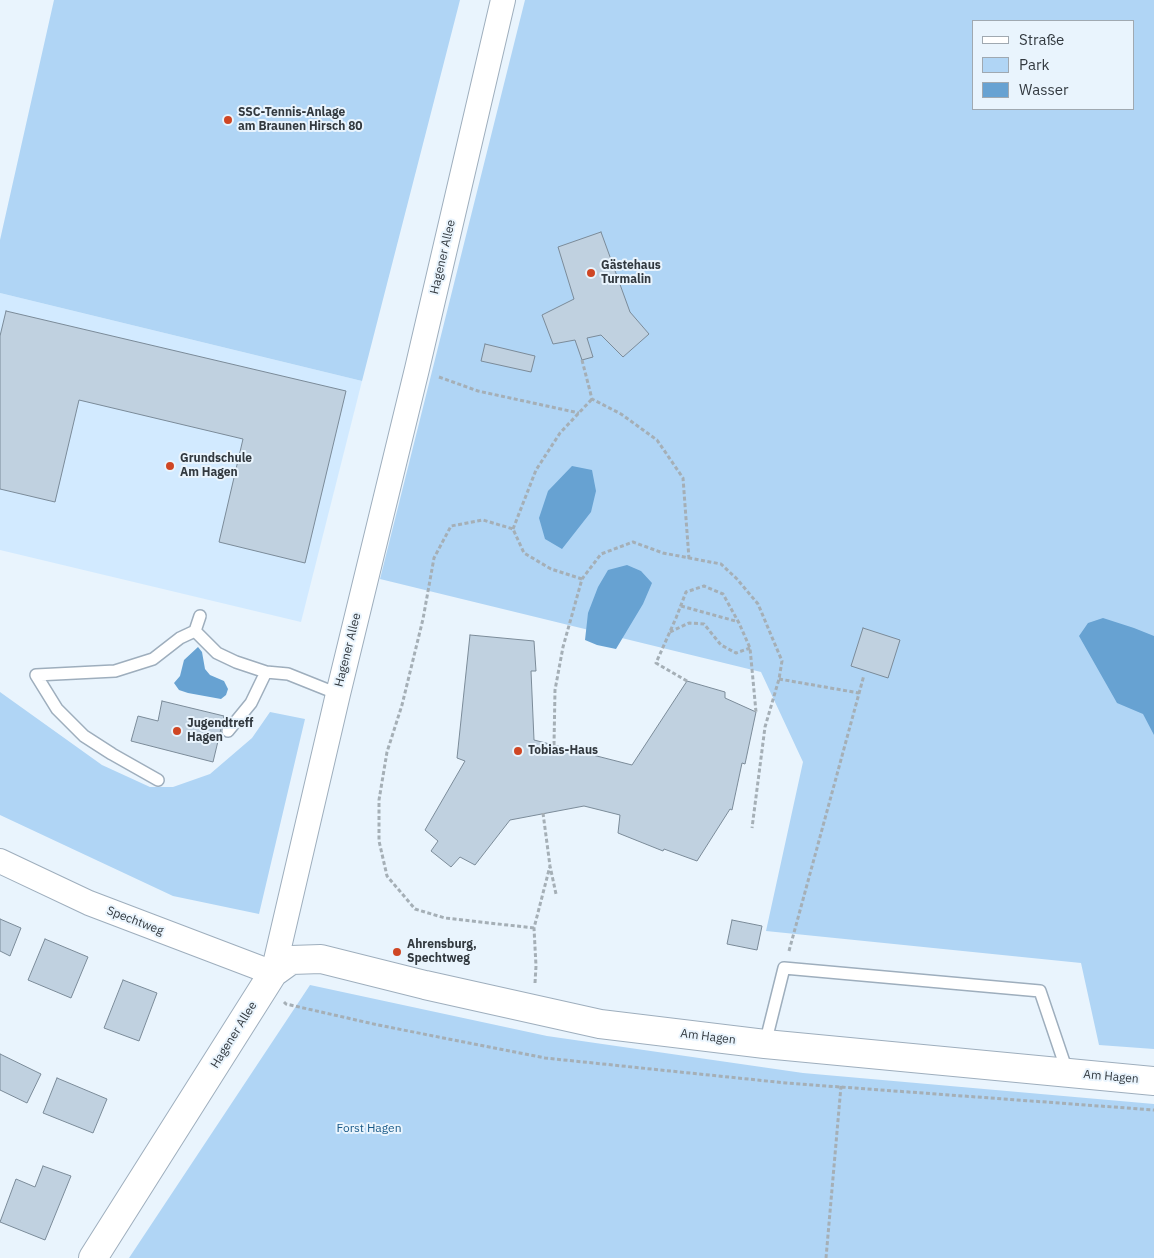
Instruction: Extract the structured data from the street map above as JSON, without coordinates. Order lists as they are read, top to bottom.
{
  "streets": {
    "street": ["Hagener Allee", "Spechtweg", "Am Hagen"]
  },
  "crossings": [
    ["Hagener Allee", "Spechtweg"],
    ["Hagener Allee", "Am Hagen"],
    ["Spechtweg", "Am Hagen"]
  ],
  "parks": ["Forst Hagen"],
  "places": [
    "SSC-Tennis-Anlage am Braunen Hirsch 80",
    "Gästehaus Turmalin",
    "Grundschule Am Hagen",
    "Jugendtreff Hagen",
    "Tobias-Haus",
    "Ahrensburg, Spechtweg"
  ],
  "legend": ["Straße", "Park", "Wasser"]
}
